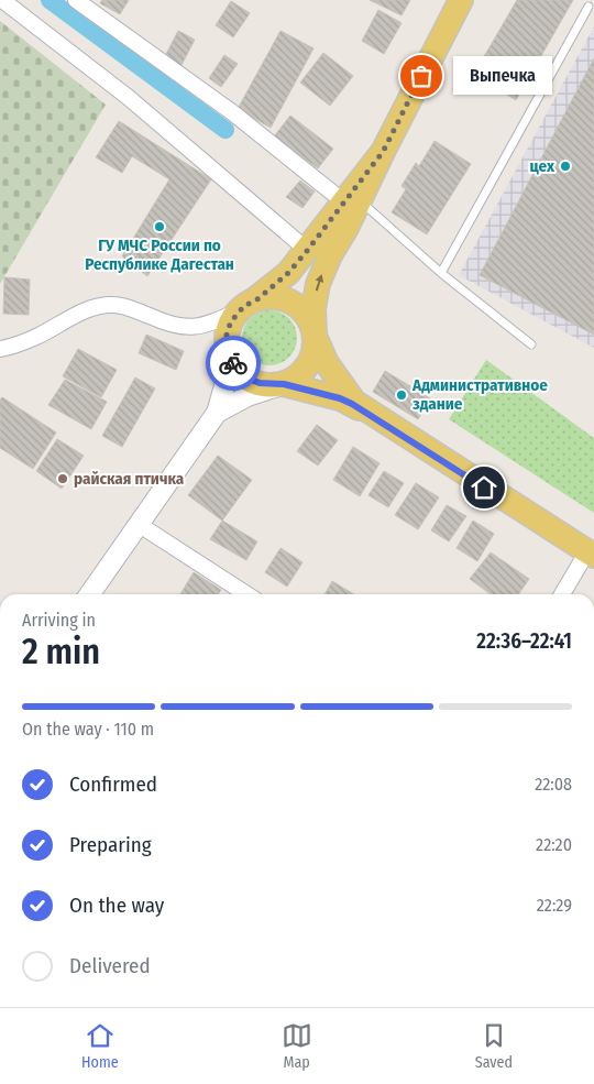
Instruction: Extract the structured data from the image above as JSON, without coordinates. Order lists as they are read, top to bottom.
{
  "places": [
    "Выпечка",
    "цех",
    "ГУ МЧС России по Республике Дагестан",
    "Административное здание",
    "райская птичка"
  ],
  "page": {
    "bubble": "Выпечка",
    "heading": ["2 min", "Arriving in", "22:36–22:41"],
    "bar": "On the way · 110 m",
    "list": [
      ["Confirmed", "22:08"],
      ["Preparing", "22:20"],
      ["On the way", "22:29"],
      "Delivered"
    ],
    "tabs": ["Home", "Map", "Saved"]
  }
}
